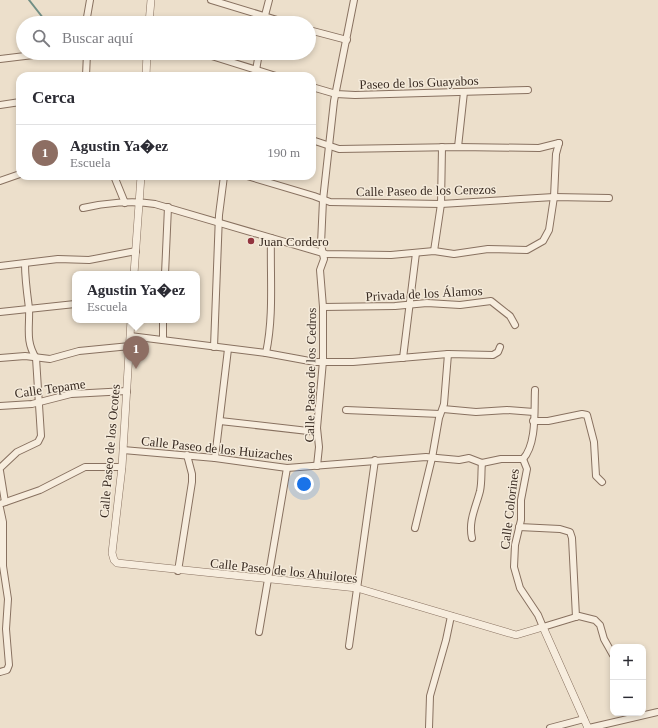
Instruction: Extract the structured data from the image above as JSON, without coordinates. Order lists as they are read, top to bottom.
{
  "streets": {
    "street": [
      "Paseo de los Guayabos",
      "Calle Paseo de los Cerezos",
      "Privada de los Álamos",
      "Calle Paseo de los Cedros",
      "Calle Tepame",
      "Calle Paseo de los Huizaches",
      "Calle Paseo de los Ocotes",
      "Calle Colorines",
      "Calle Paseo de los Ahuilotes"
    ]
  },
  "crossings": [
    ["Paseo de los Guayabos", "Calle Paseo de los Cedros"],
    ["Calle Paseo de los Cerezos", "Calle Paseo de los Cedros"],
    ["Privada de los Álamos", "Calle Paseo de los Cedros"],
    ["Calle Paseo de los Cedros", "Calle Paseo de los Huizaches"],
    ["Calle Tepame", "Calle Paseo de los Ocotes"],
    ["Calle Paseo de los Huizaches", "Calle Paseo de los Ocotes"],
    ["Calle Paseo de los Huizaches", "Calle Colorines"],
    ["Calle Paseo de los Ocotes", "Calle Paseo de los Ahuilotes"],
    ["Calle Colorines", "Calle Paseo de los Ahuilotes"]
  ],
  "places": ["Juan Cordero"],
  "page": {
    "search": "Buscar aquí",
    "heading": "Cerca",
    "list": [
      {
        "mark": "1",
        "name": "Agustin Ya�ez",
        "note": "Escuela",
        "value": "190 m"
      }
    ],
    "popup": ["Agustin Ya�ez", "Escuela"],
    "pins": "1",
    "map_buttons": ["+", "−"]
  }
}
